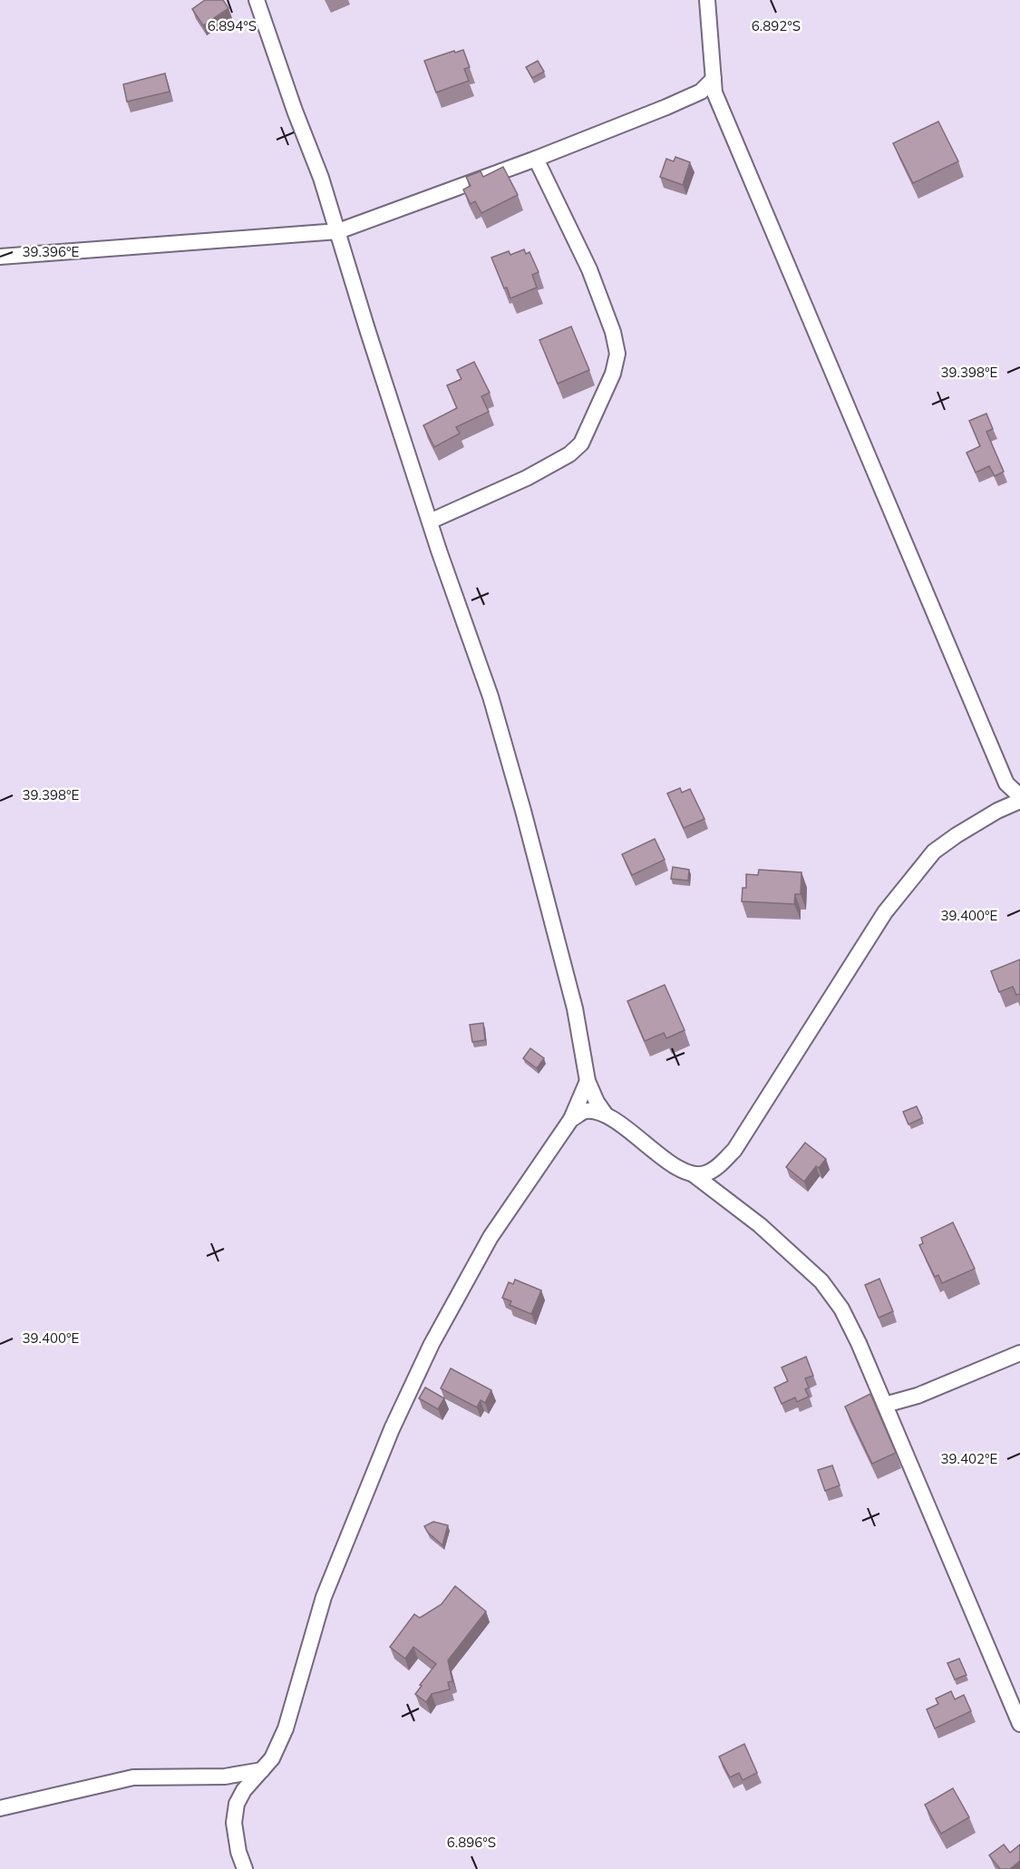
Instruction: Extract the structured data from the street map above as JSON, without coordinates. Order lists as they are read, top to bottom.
{
  "coordinates": [
    "6.894°S",
    "6.892°S",
    "39.396°E",
    "39.398°E",
    "39.400°E",
    "39.402°E",
    "6.896°S"
  ]
}
